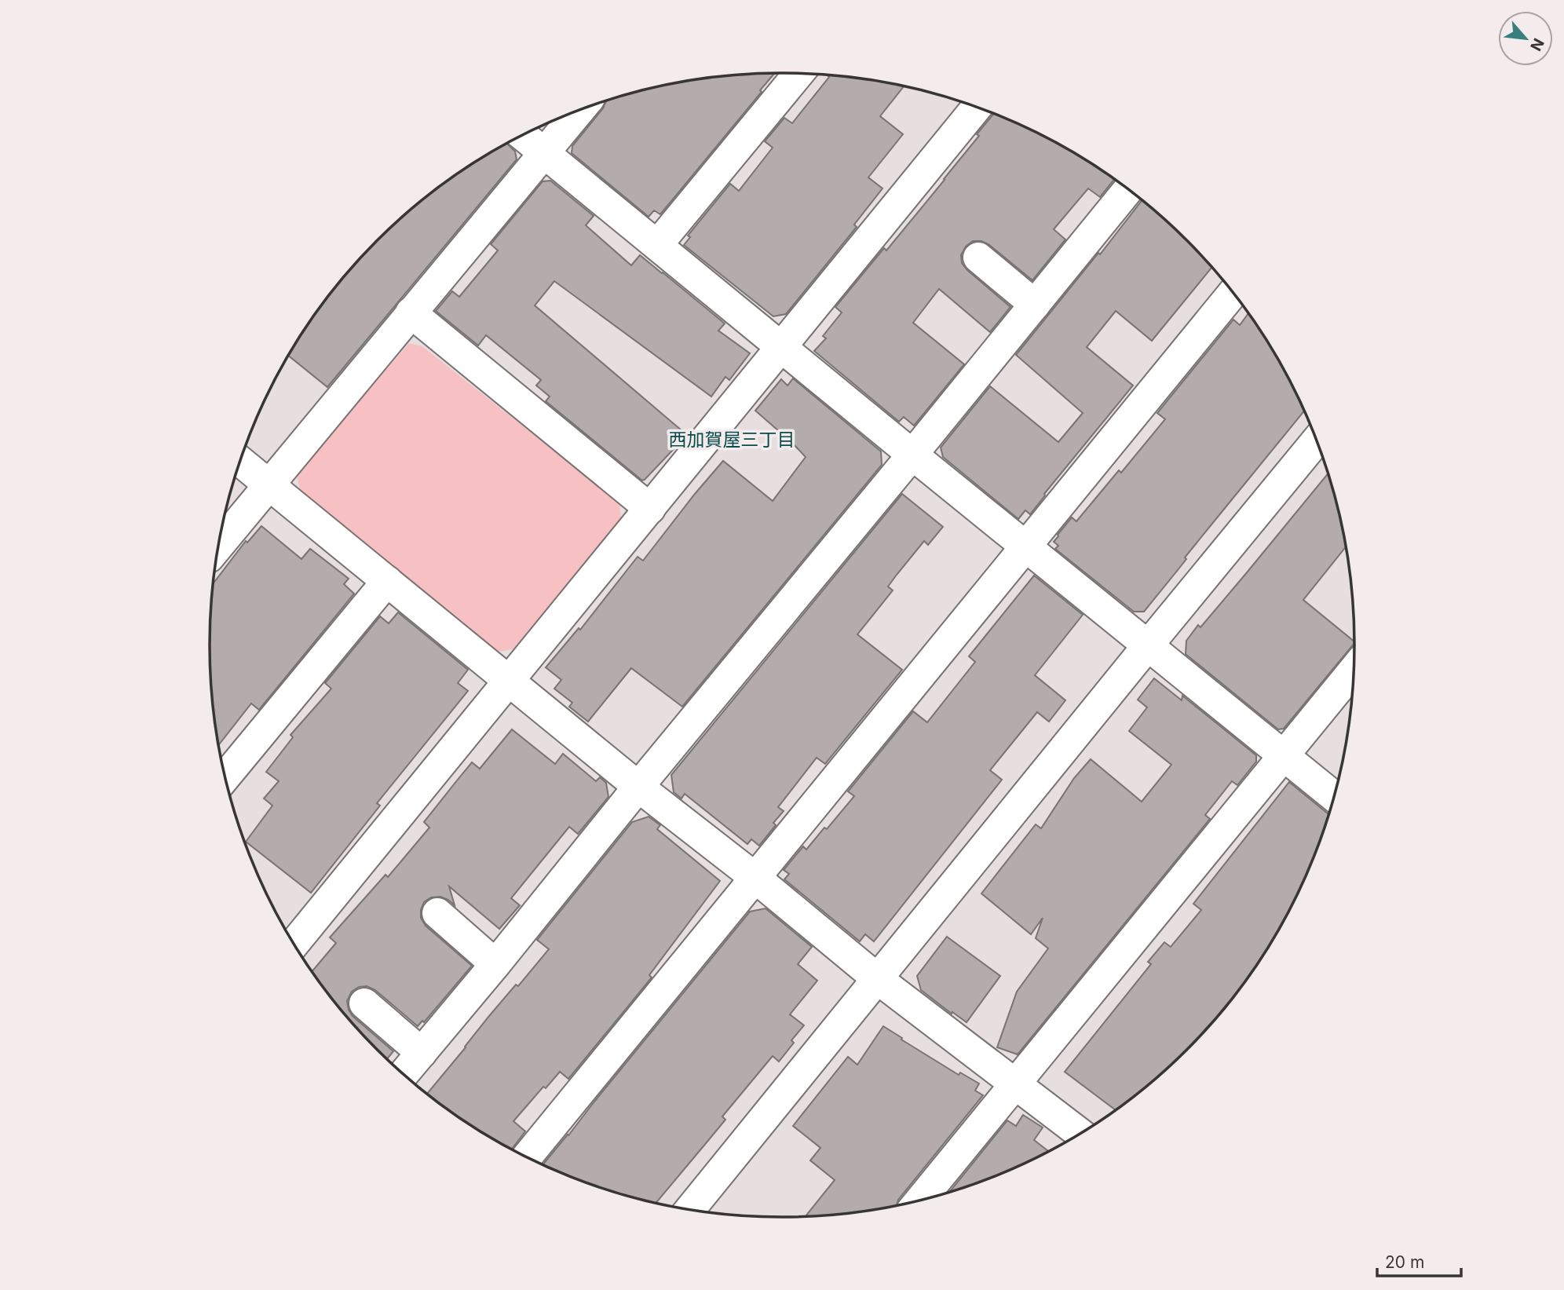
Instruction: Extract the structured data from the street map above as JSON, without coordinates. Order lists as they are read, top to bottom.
{
  "districts": ["西加賀屋三丁目"],
  "scale_bar": "20 m",
  "north": "bottom right"
}
